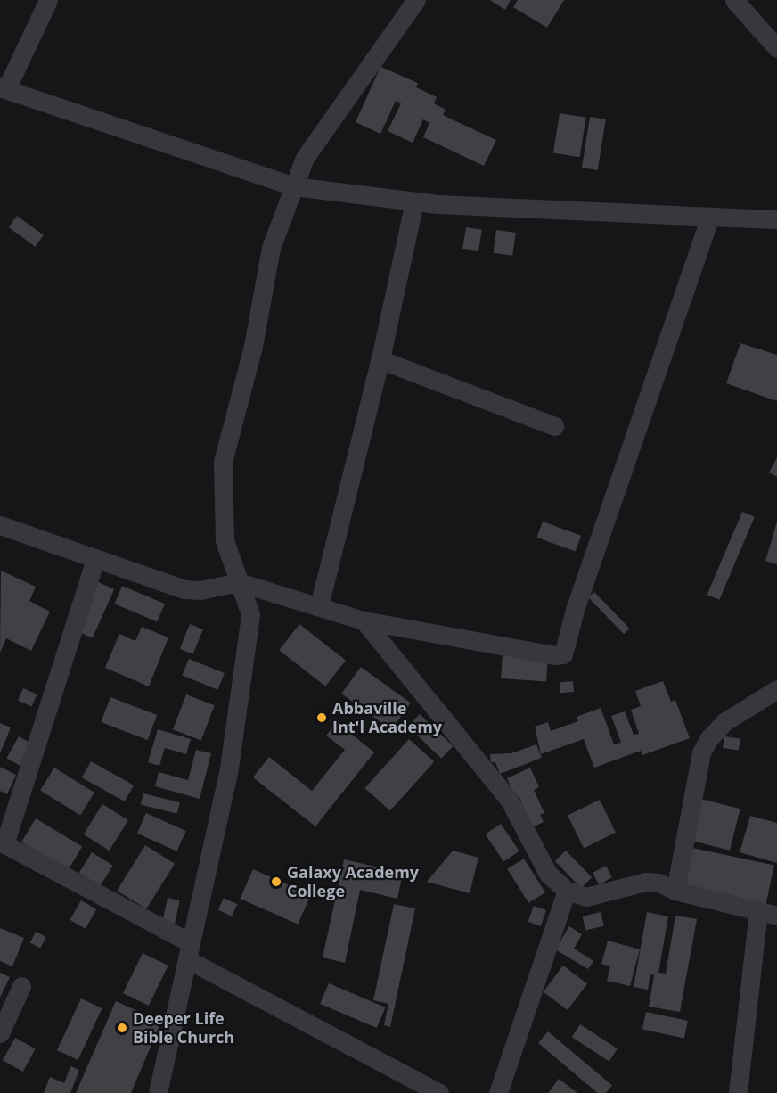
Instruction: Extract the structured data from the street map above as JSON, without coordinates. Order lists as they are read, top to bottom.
{
  "places": ["Abbaville Int'l Academy", "Galaxy Academy College", "Deeper Life Bible Church"]
}
